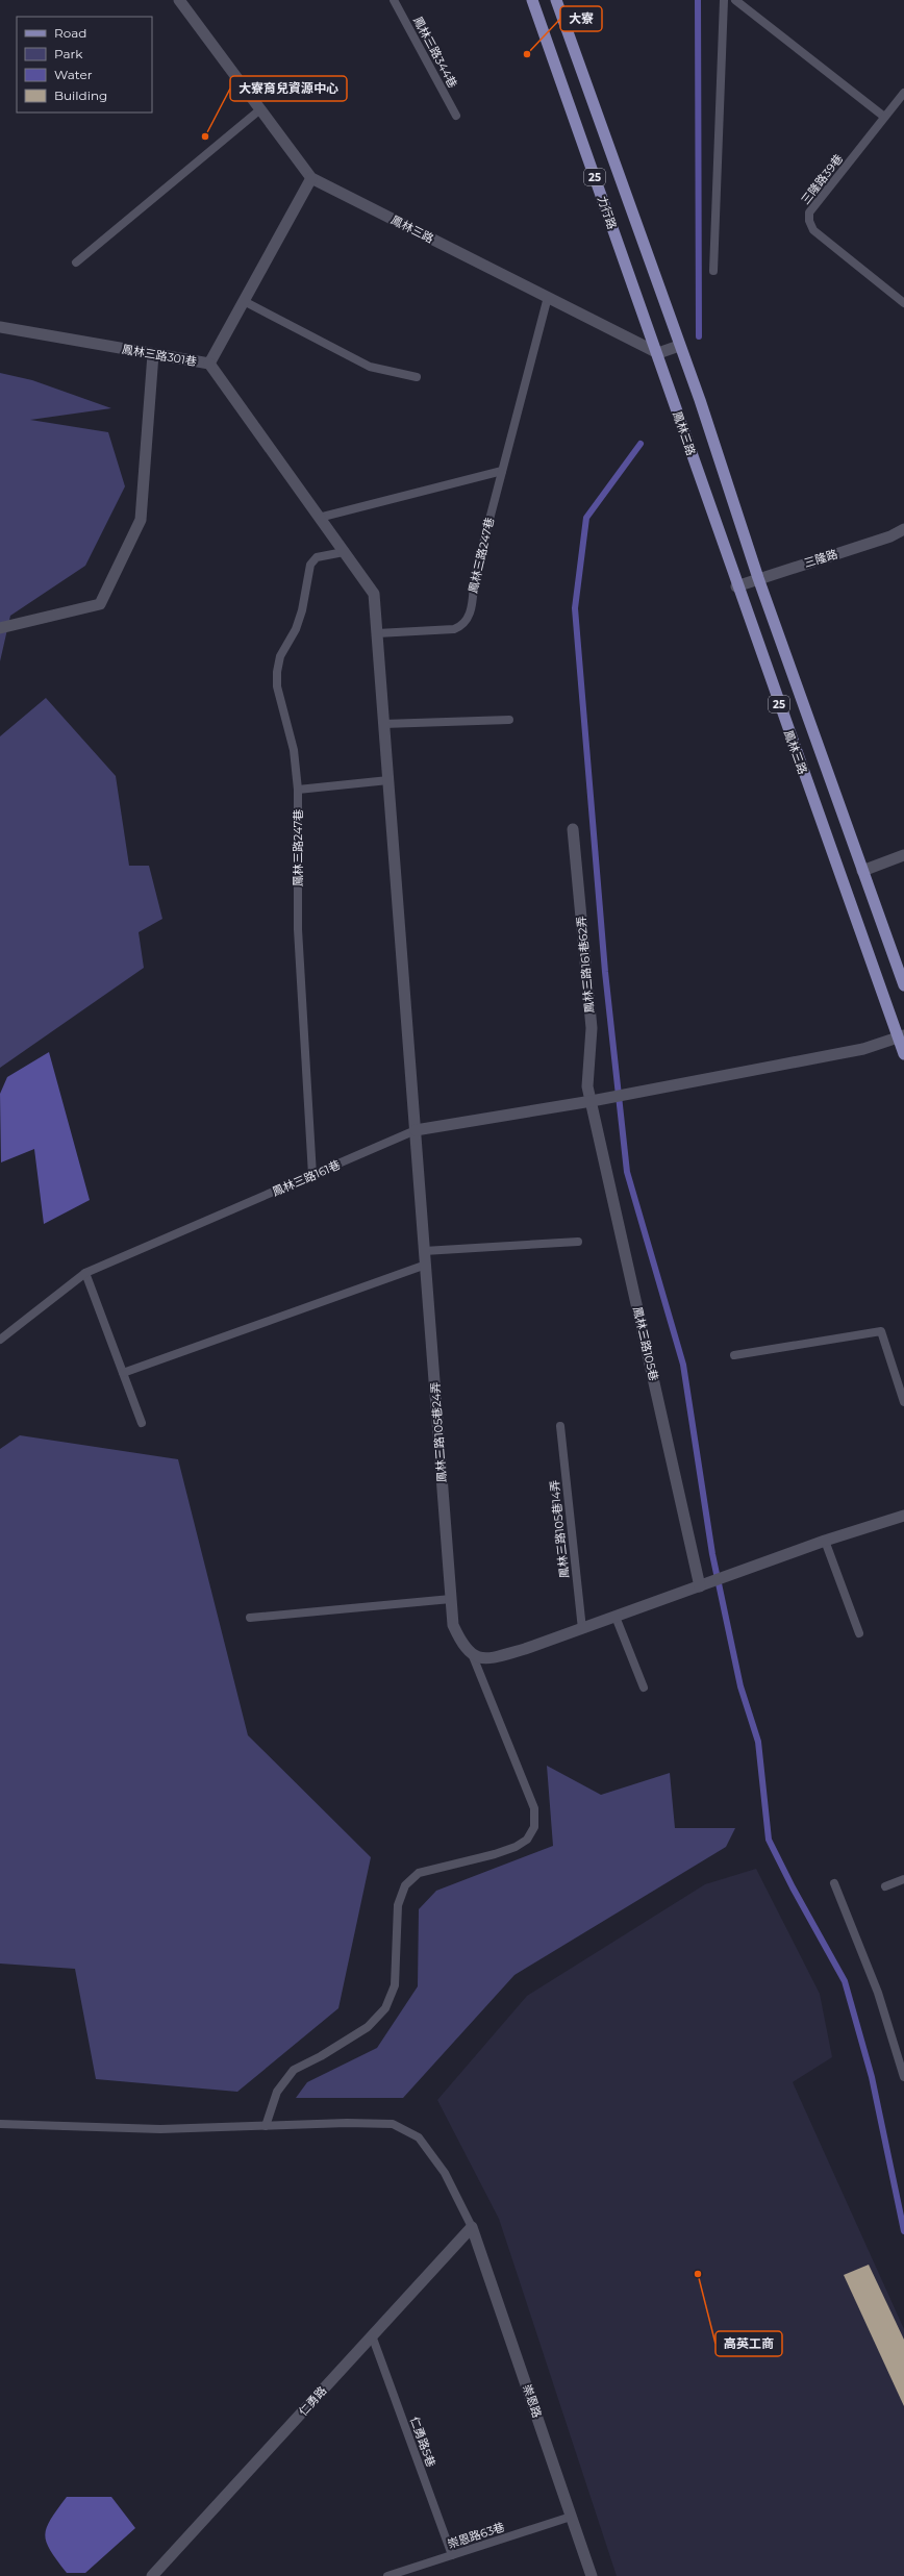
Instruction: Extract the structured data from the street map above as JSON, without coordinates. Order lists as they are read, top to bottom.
{
  "streets": {
    "main road": ["25", "力行路", "鳳林三路"],
    "street": [
      "鳳林三路301巷",
      "三隆路",
      "鳳林三路161巷62弄",
      "鳳林三路105巷",
      "鳳林三路105巷24弄",
      "仁勇路",
      "崇恩路"
    ],
    "lane": [
      "鳳林三路344巷",
      "三隆路39巷",
      "鳳林三路247巷",
      "鳳林三路161巷",
      "鳳林三路105巷14弄",
      "仁勇路5巷",
      "崇恩路63巷"
    ]
  },
  "crossings": [
    ["力行路", "鳳林三路"],
    ["鳳林三路", "鳳林三路301巷"],
    ["鳳林三路", "鳳林三路247巷"],
    ["鳳林三路", "三隆路"],
    ["鳳林三路247巷", "鳳林三路161巷"],
    ["鳳林三路161巷62弄", "鳳林三路105巷"],
    ["仁勇路", "崇恩路"],
    ["仁勇路", "仁勇路5巷"],
    ["崇恩路", "崇恩路63巷"],
    ["仁勇路5巷", "崇恩路63巷"]
  ],
  "places": ["大寮", "大寮育兒資源中心", "高英工商"],
  "legend": [
    "Road",
    "Park",
    "Water",
    "Building"
  ]
}
